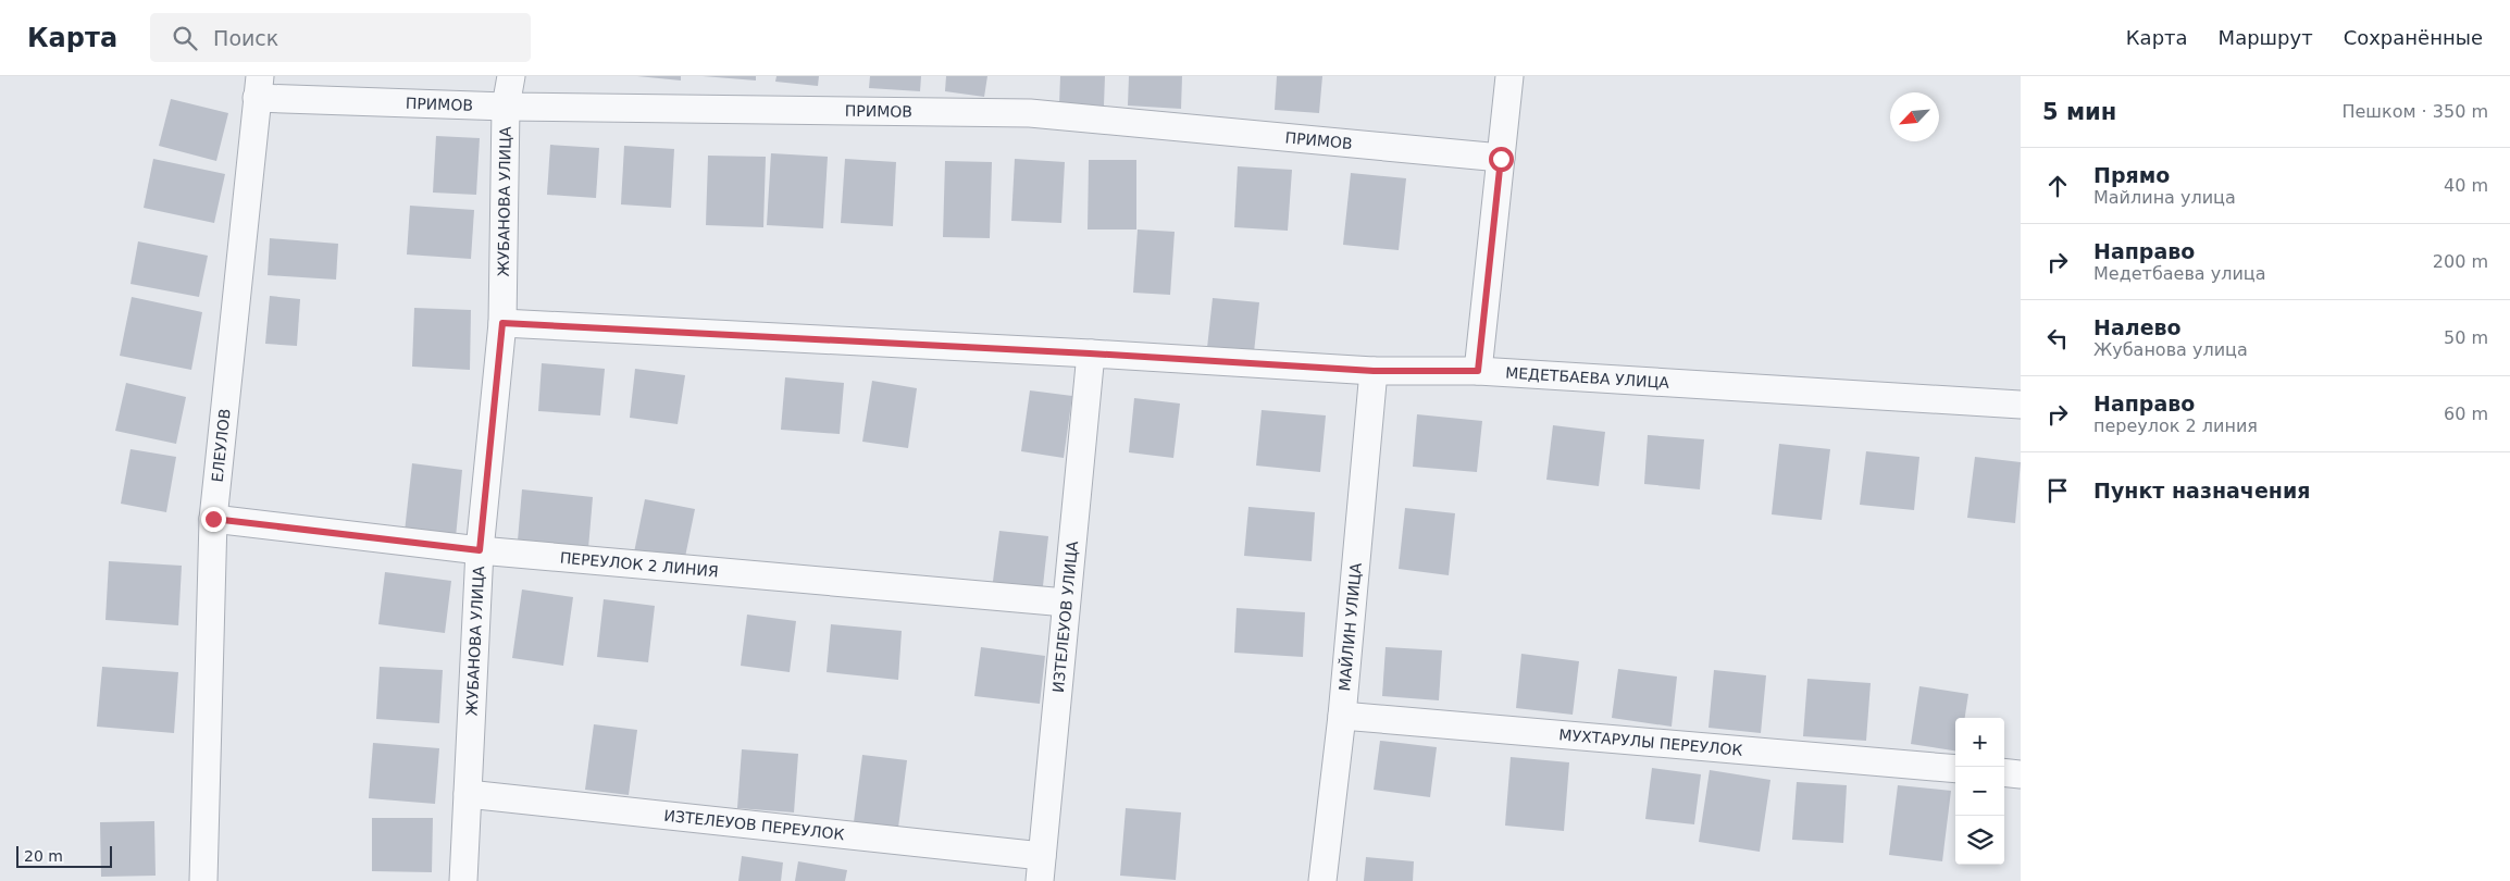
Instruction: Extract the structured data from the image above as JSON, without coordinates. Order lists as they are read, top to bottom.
{
  "streets": {
    "street": [
      "ПРИМОВ",
      "ЖУБАНОВА УЛИЦА",
      "МЕДЕТБАЕВА УЛИЦА",
      "ЕЛЕУЛОВ",
      "ПЕРЕУЛОК 2 ЛИНИЯ",
      "ИЗТЕЛЕУОВ УЛИЦА",
      "МАЙЛИН УЛИЦА",
      "МУХТАРУЛЫ ПЕРЕУЛОК",
      "ИЗТЕЛЕУОВ ПЕРЕУЛОК"
    ]
  },
  "crossings": [
    ["ПРИМОВ", "ЖУБАНОВА УЛИЦА"],
    ["ПРИМОВ", "ЕЛЕУЛОВ"],
    ["ЖУБАНОВА УЛИЦА", "МЕДЕТБАЕВА УЛИЦА"],
    ["ЖУБАНОВА УЛИЦА", "ПЕРЕУЛОК 2 ЛИНИЯ"],
    ["ЖУБАНОВА УЛИЦА", "ИЗТЕЛЕУОВ ПЕРЕУЛОК"],
    ["МЕДЕТБАЕВА УЛИЦА", "ИЗТЕЛЕУОВ УЛИЦА"],
    ["МЕДЕТБАЕВА УЛИЦА", "МАЙЛИН УЛИЦА"],
    ["ЕЛЕУЛОВ", "ПЕРЕУЛОК 2 ЛИНИЯ"],
    ["ПЕРЕУЛОК 2 ЛИНИЯ", "ИЗТЕЛЕУОВ УЛИЦА"],
    ["ИЗТЕЛЕУОВ УЛИЦА", "ИЗТЕЛЕУОВ ПЕРЕУЛОК"],
    ["МАЙЛИН УЛИЦА", "МУХТАРУЛЫ ПЕРЕУЛОК"]
  ],
  "scale_bar": "20 m",
  "north": "bottom left",
  "page": {
    "header": "Карта",
    "search": "Поиск",
    "nav": ["Карта", "Маршрут", "Сохранённые"],
    "heading": ["5 мин", "Пешком · 350 m"],
    "list": [
      ["Прямо", "Майлина улица", "40 m"],
      ["Направо", "Медетбаева улица", "200 m"],
      ["Налево", "Жубанова улица", "50 m"],
      ["Направо", "переулок 2 линия", "60 m"],
      "Пункт назначения"
    ],
    "map_buttons": ["+", "−"],
    "scale": "20 m"
  }
}
